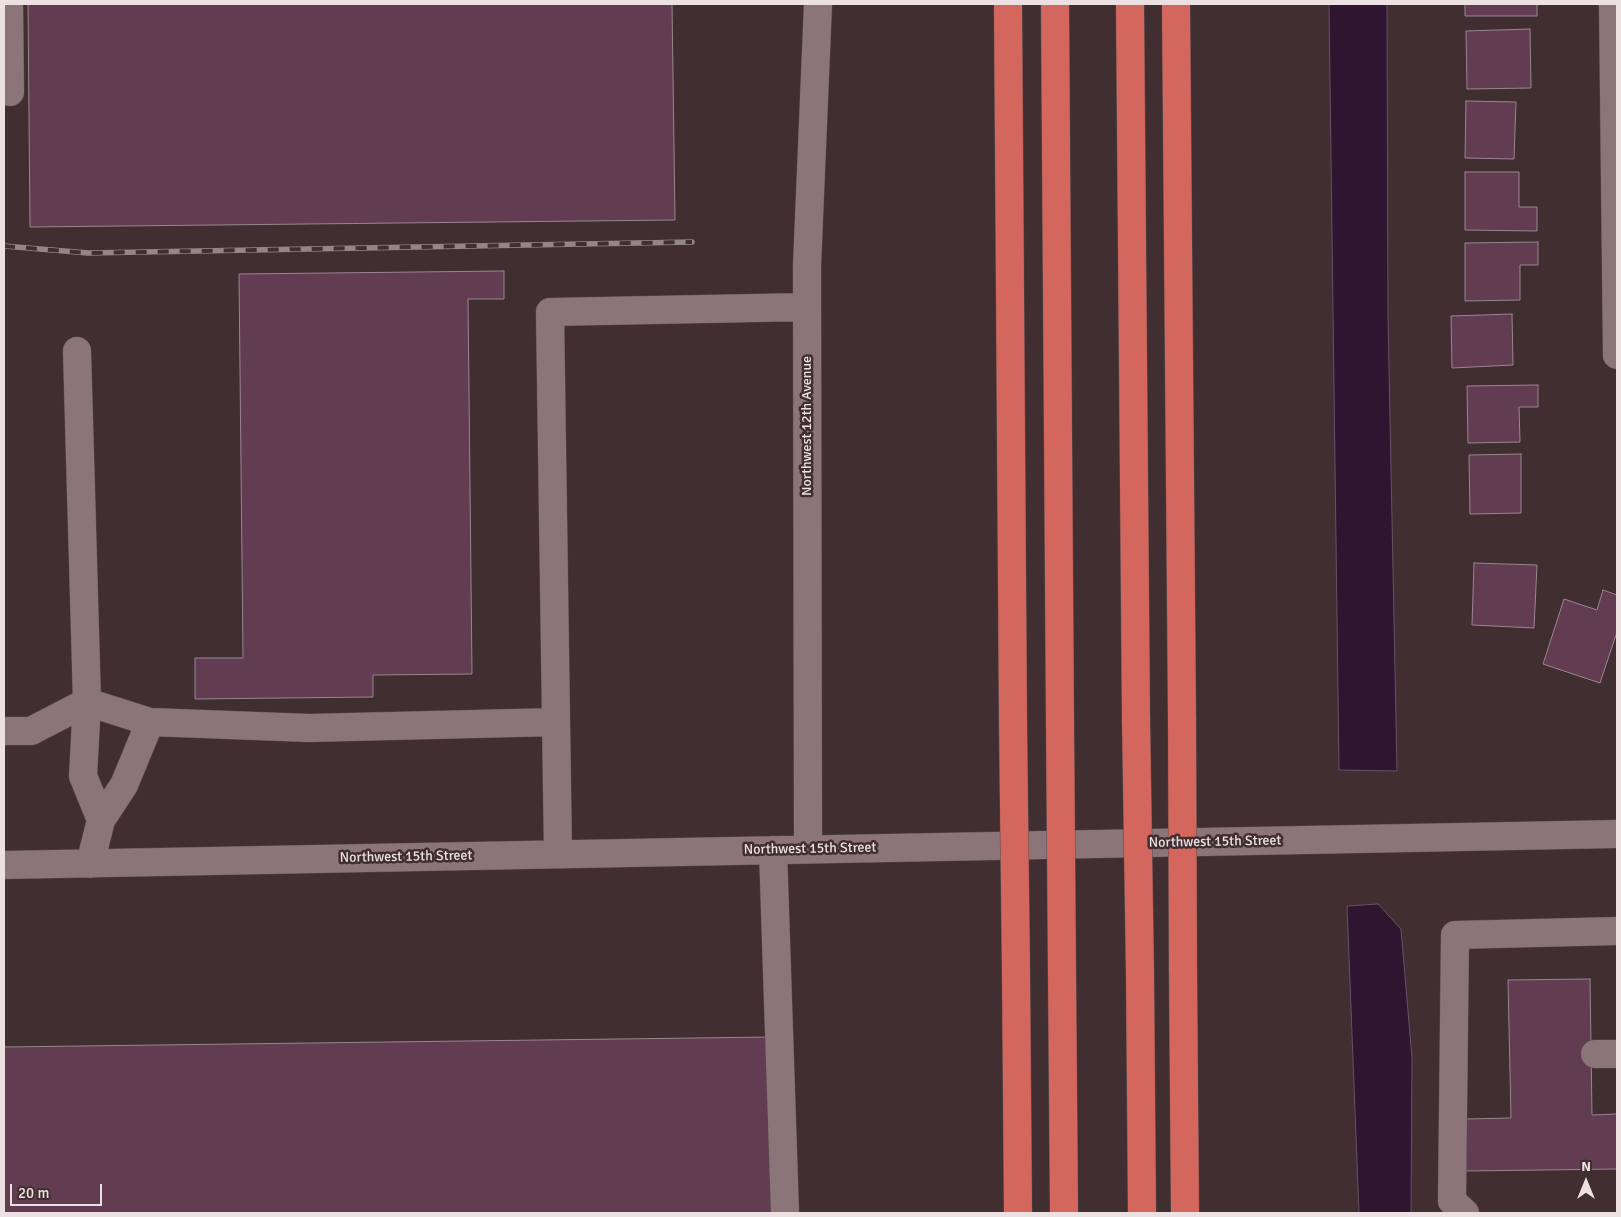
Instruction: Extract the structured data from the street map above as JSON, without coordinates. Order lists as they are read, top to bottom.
{
  "streets": {
    "street": ["Northwest 12th Avenue", "Northwest 15th Street"]
  },
  "crossings": [
    ["Northwest 12th Avenue", "Northwest 15th Street"]
  ],
  "scale_bar": "20 m",
  "north": "top"
}
